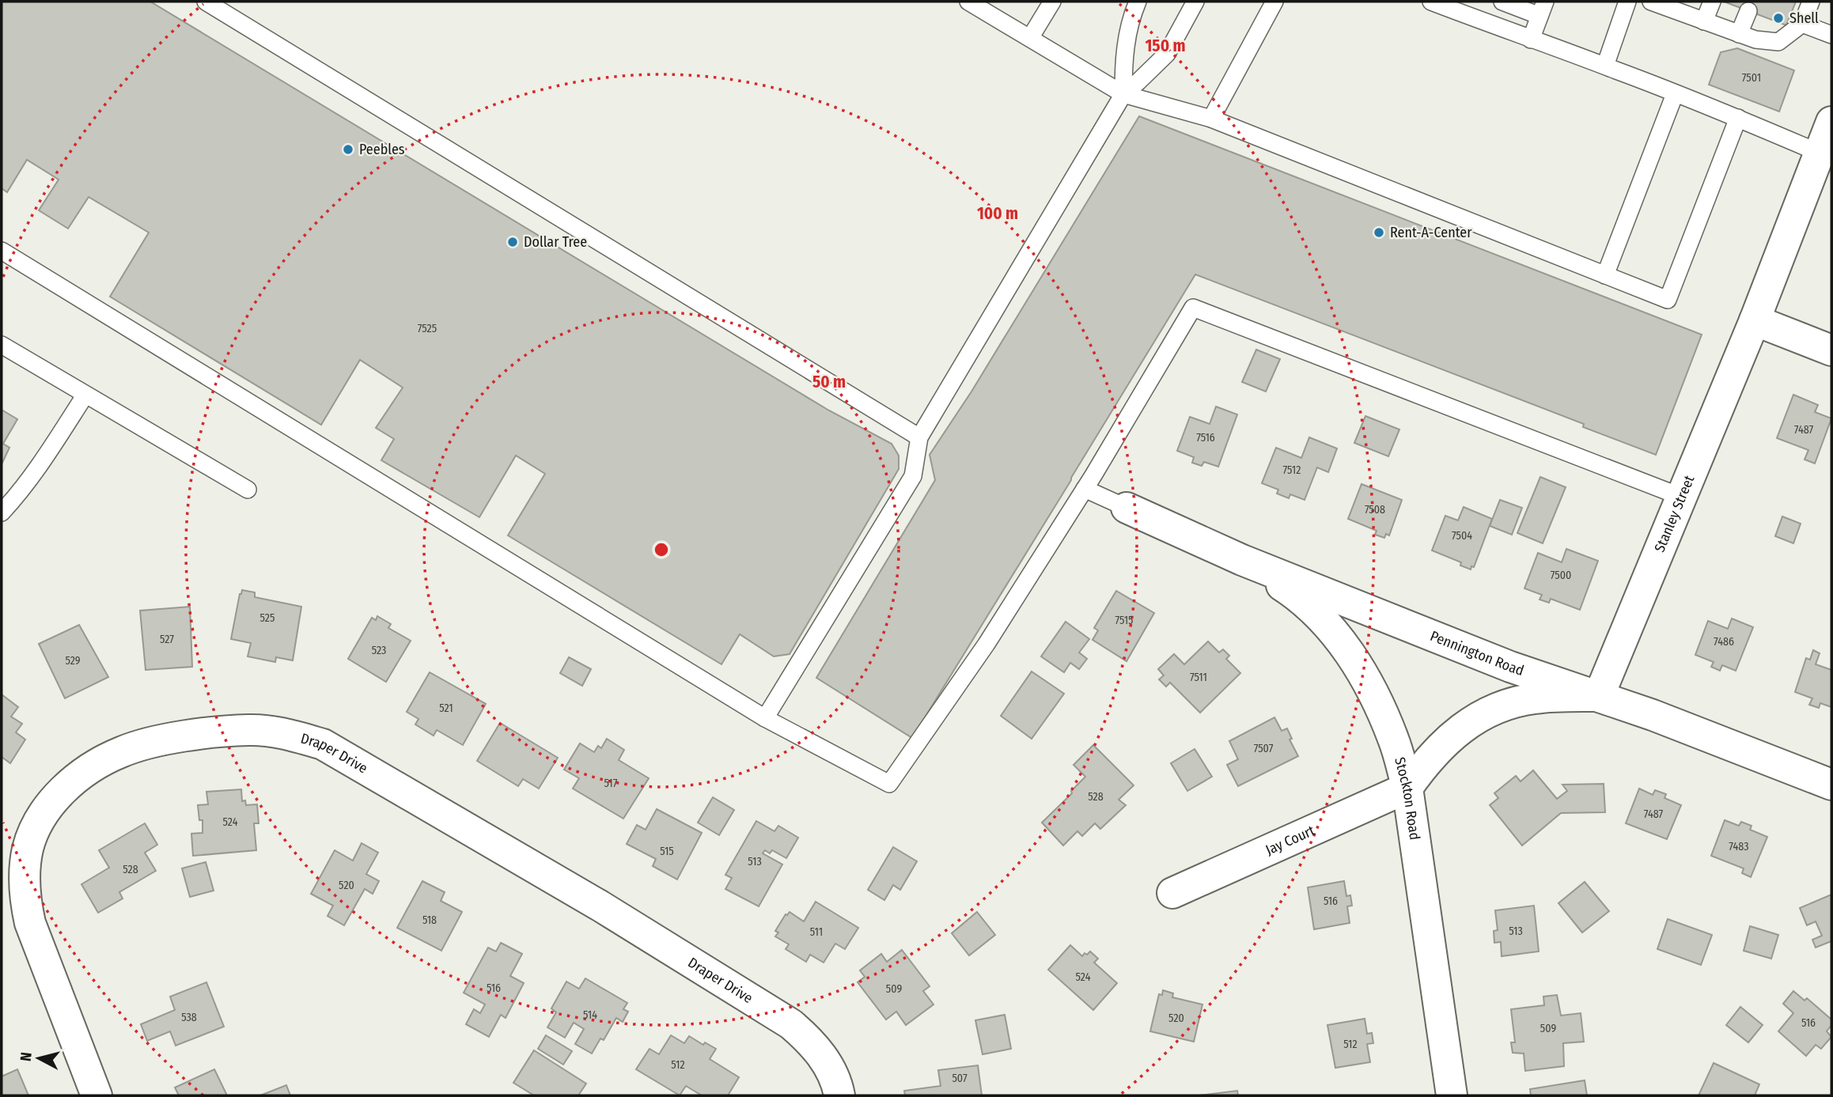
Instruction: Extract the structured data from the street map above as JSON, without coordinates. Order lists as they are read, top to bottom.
{
  "streets": {
    "street": [
      "Stanley Street",
      "Pennington Road",
      "Draper Drive",
      "Stockton Road",
      "Jay Court"
    ]
  },
  "crossings": [
    ["Stanley Street", "Pennington Road"],
    ["Pennington Road", "Stockton Road"],
    ["Stockton Road", "Jay Court"]
  ],
  "places": [
    "Shell",
    "Peebles",
    "Rent-A-Center",
    "Dollar Tree"
  ],
  "house_numbers": [
    "7501",
    "7525",
    "7487",
    "7516",
    "7512",
    "7508",
    "7504",
    "7500",
    "525",
    "7515",
    "527",
    "7486",
    "523",
    "529",
    "7511",
    "521",
    "7507",
    "517",
    "528",
    "7487",
    "524",
    "7483",
    "515",
    "513",
    "528",
    "520",
    "516",
    "518",
    "513",
    "511",
    "524",
    "516",
    "509",
    "514",
    "538",
    "520",
    "516",
    "509",
    "512",
    "512",
    "507"
  ],
  "north": "left",
  "rings": ["150 m", "100 m", "50 m"]
}
